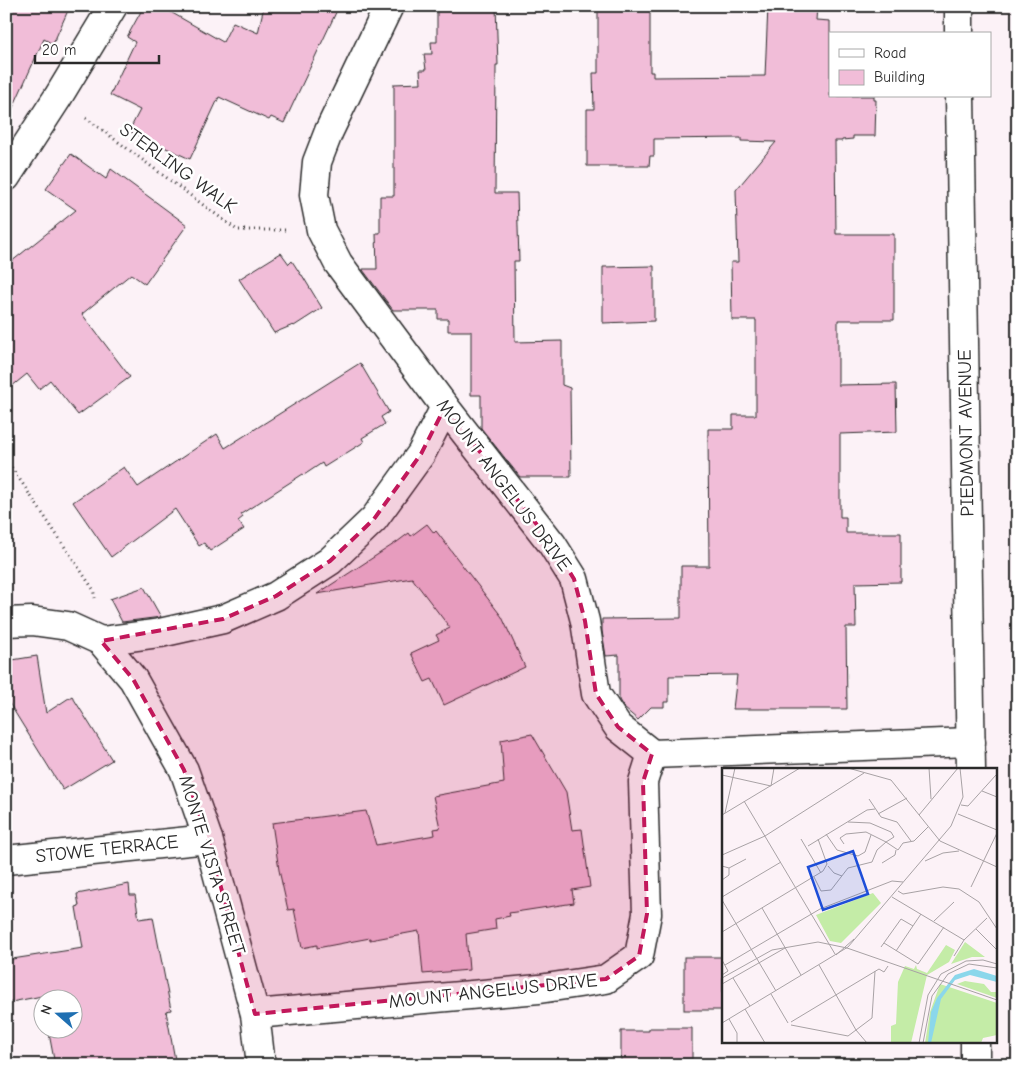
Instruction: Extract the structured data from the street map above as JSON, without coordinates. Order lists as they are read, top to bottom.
{
  "streets": {
    "street": [
      "PIEDMONT AVENUE",
      "MOUNT ANGELUS DRIVE",
      "STOWE TERRACE",
      "MONTE VISTA STREET"
    ],
    "path": ["STERLING WALK"]
  },
  "crossings": [
    ["STERLING WALK", "MOUNT ANGELUS DRIVE"],
    ["MOUNT ANGELUS DRIVE", "MONTE VISTA STREET"],
    ["STOWE TERRACE", "MONTE VISTA STREET"]
  ],
  "legend": ["Road", "Building"],
  "scale_bar": "20 m",
  "north": "left"
}
